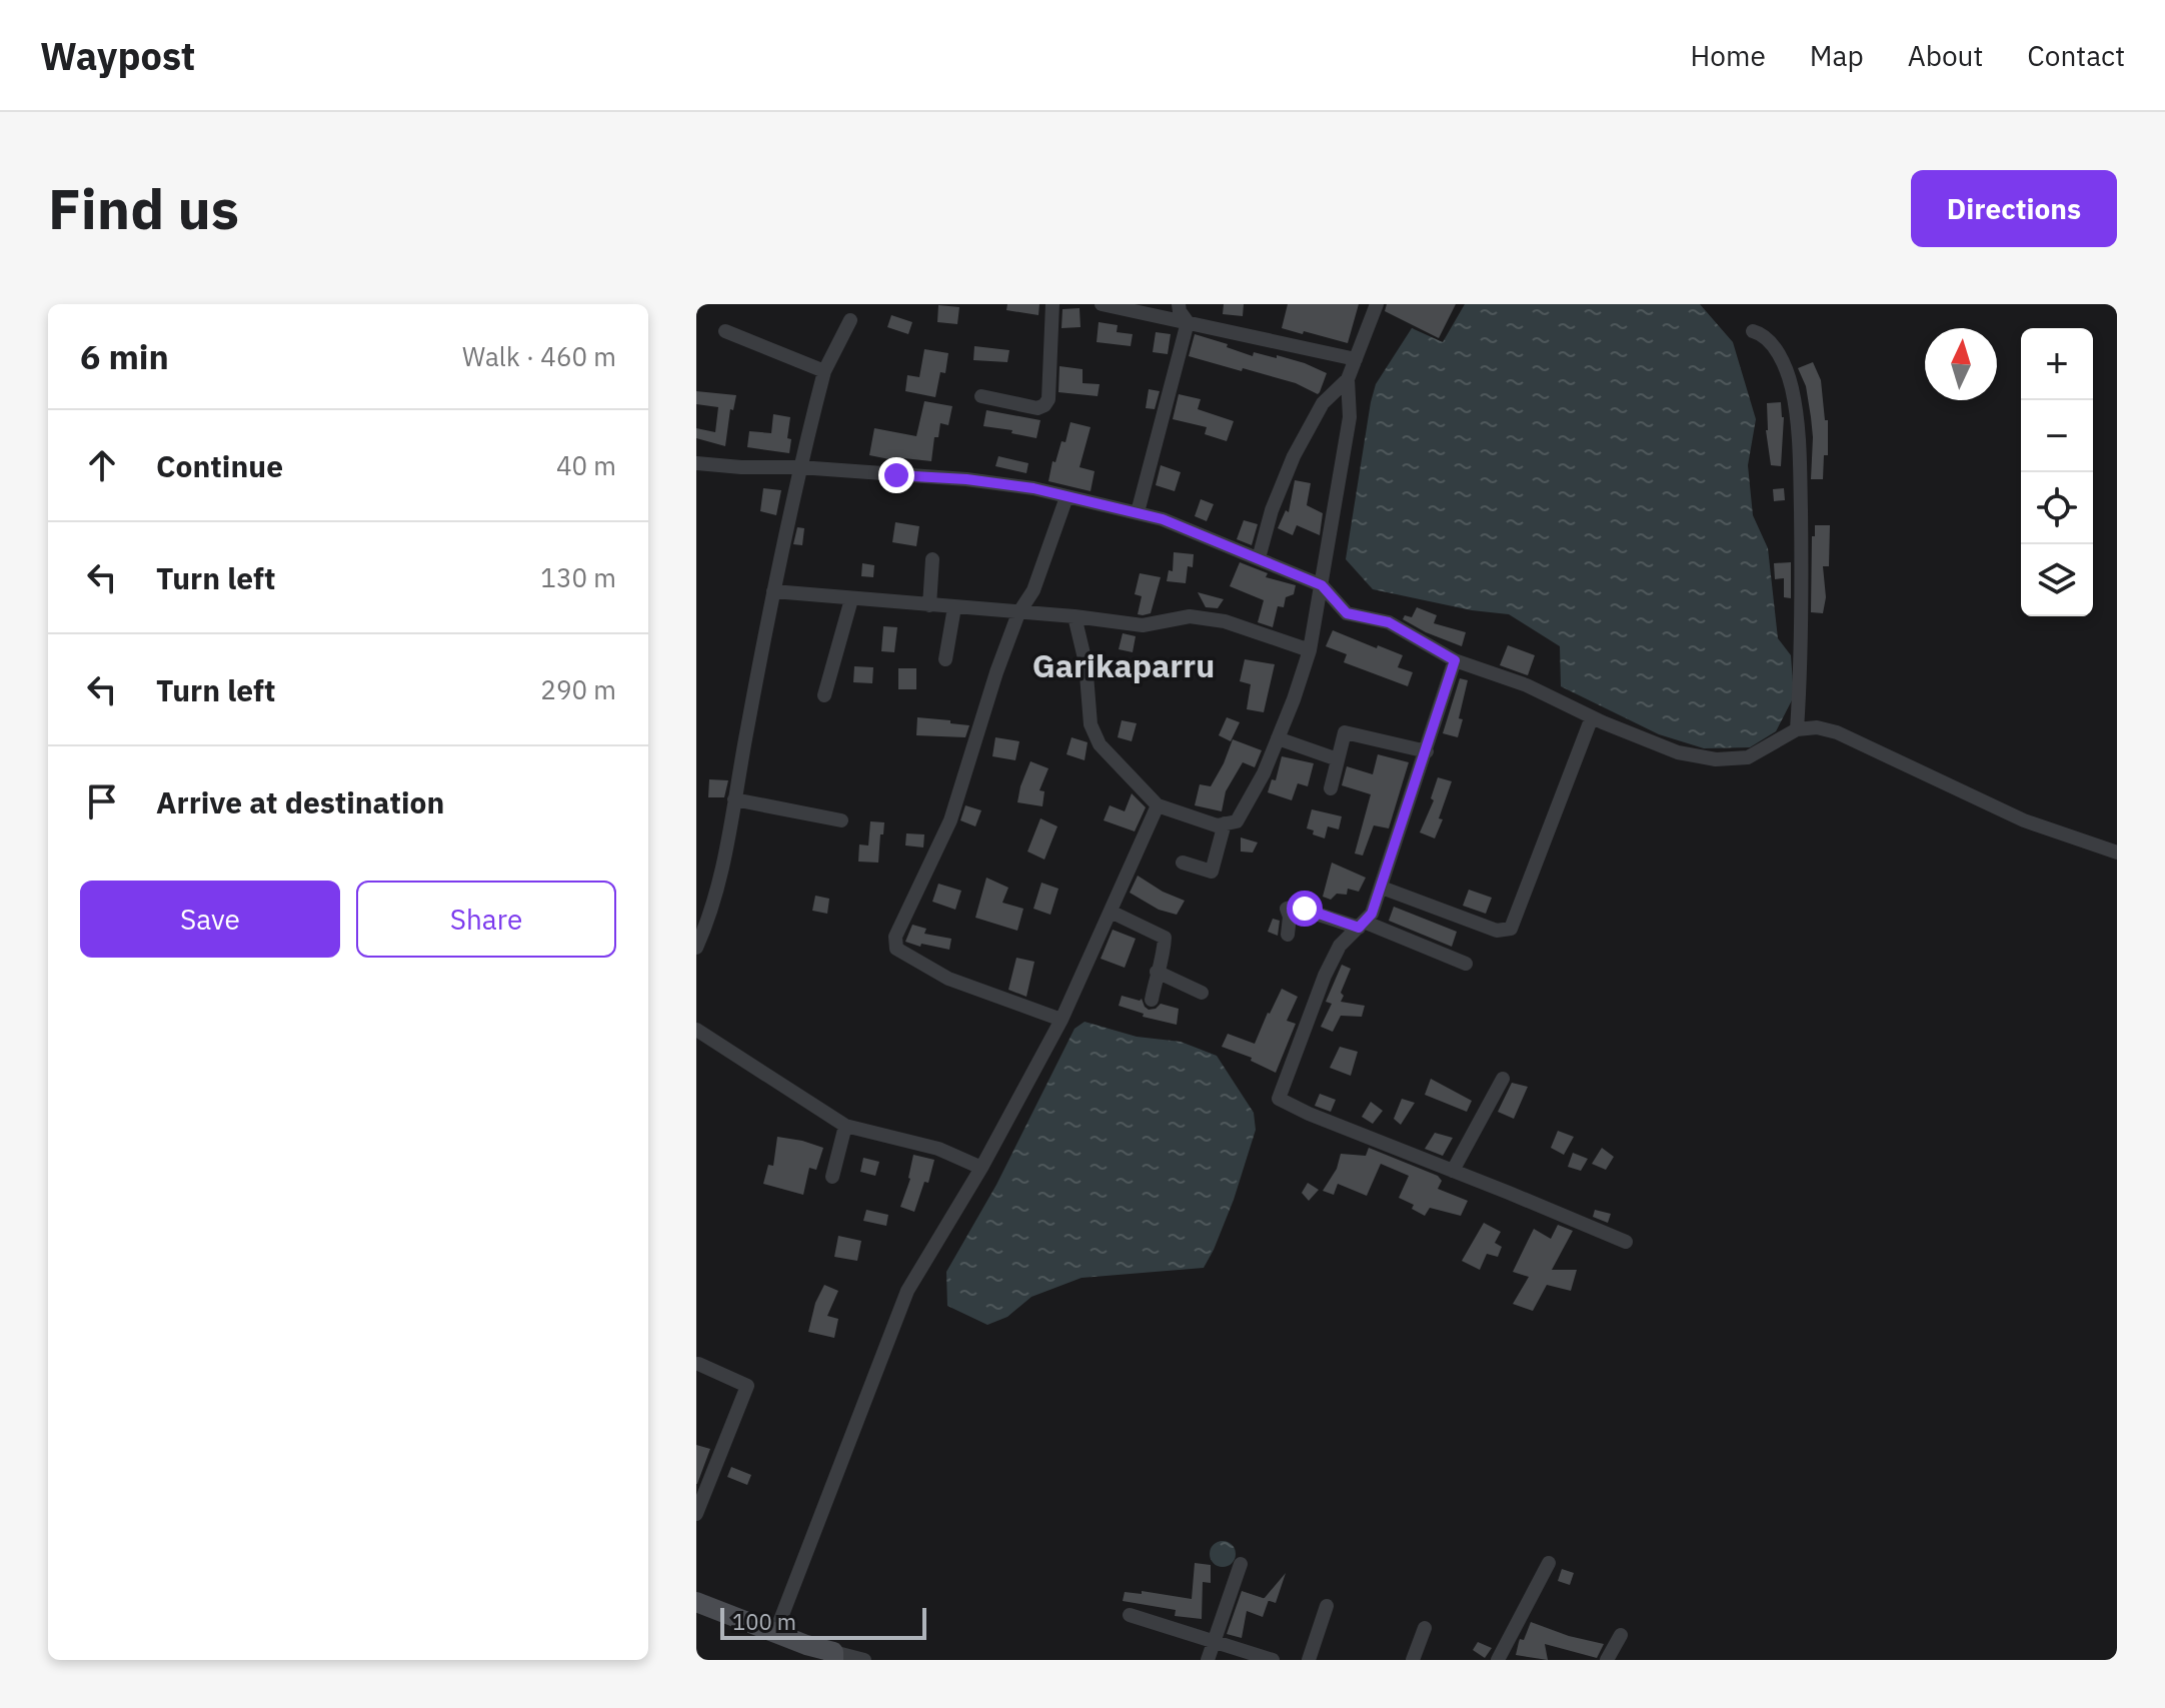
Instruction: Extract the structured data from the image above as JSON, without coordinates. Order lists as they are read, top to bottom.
{
  "districts": ["Garikaparru"],
  "scale_bar": "100 m",
  "north": "top",
  "page": {
    "header": "Waypost",
    "nav": [
      "Home",
      "Map",
      "About",
      "Contact"
    ],
    "buttons": [
      "Directions",
      ["Save", "Share"]
    ],
    "title": "Find us",
    "heading": ["6 min", "Walk · 460 m"],
    "map_buttons": ["+", "−"],
    "list": [
      ["Continue", "40 m"],
      ["Turn left", "130 m"],
      ["Turn left", "290 m"],
      "Arrive at destination"
    ],
    "scale": "100 m"
  }
}
